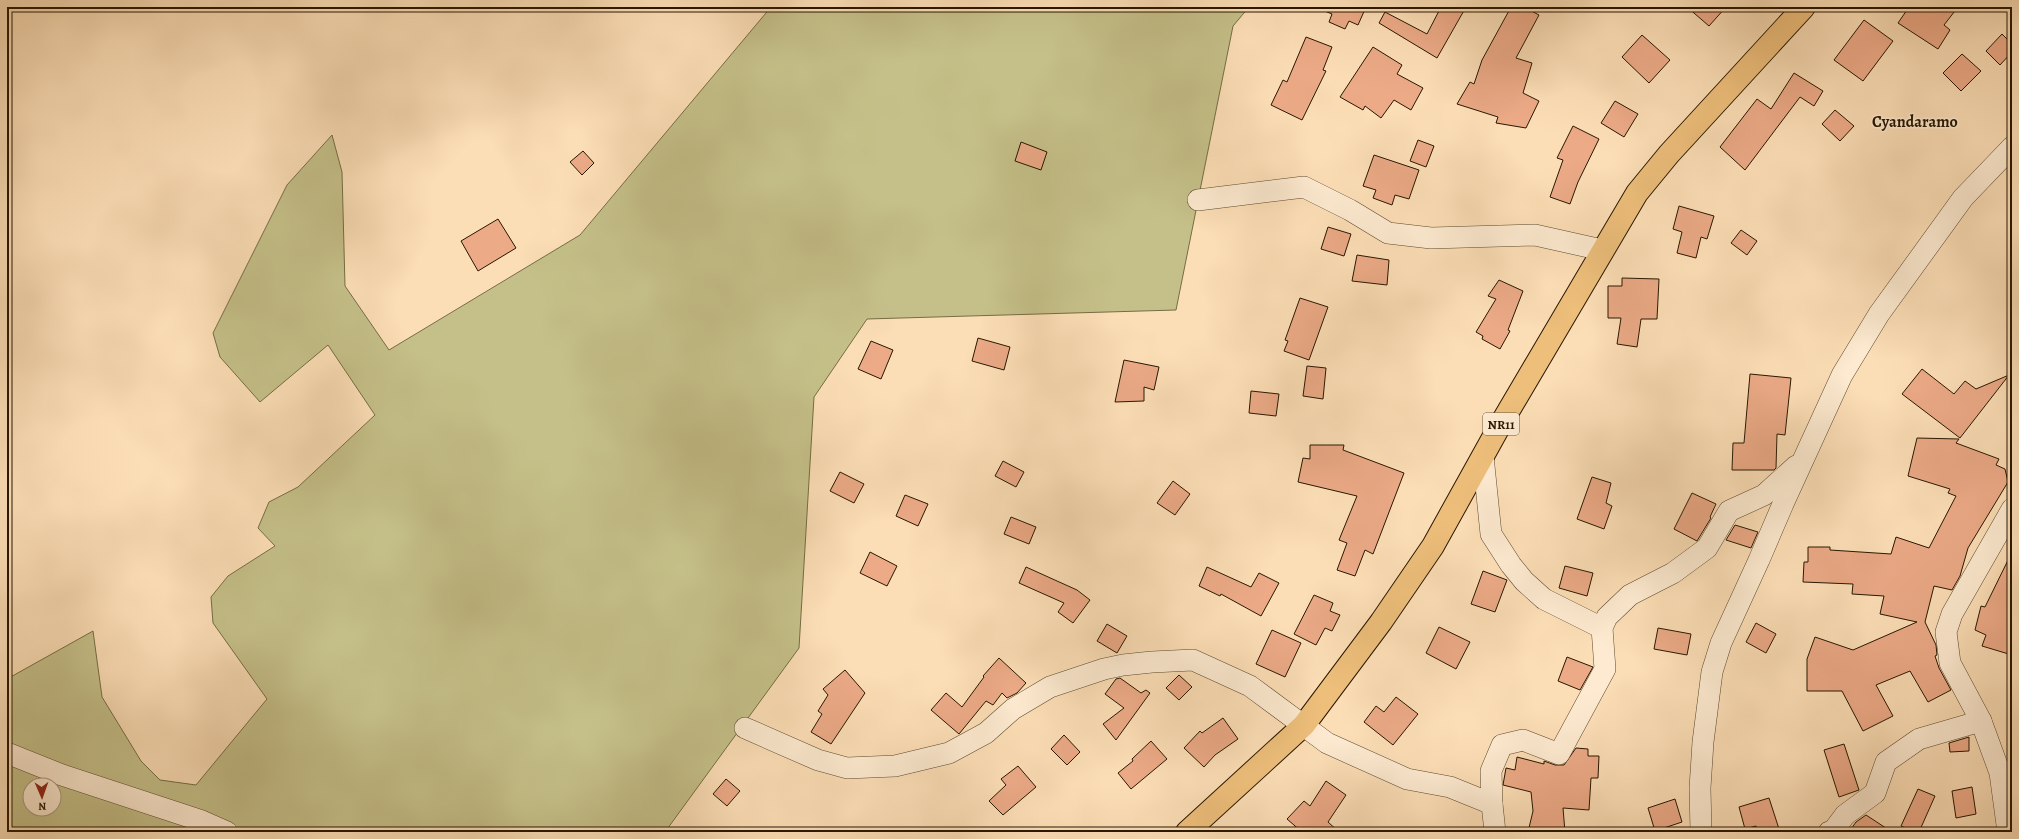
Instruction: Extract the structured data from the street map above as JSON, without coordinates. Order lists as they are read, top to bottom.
{
  "streets": {
    "highway": ["NR11"]
  },
  "districts": ["Cyandaramo"],
  "north": "bottom"
}
